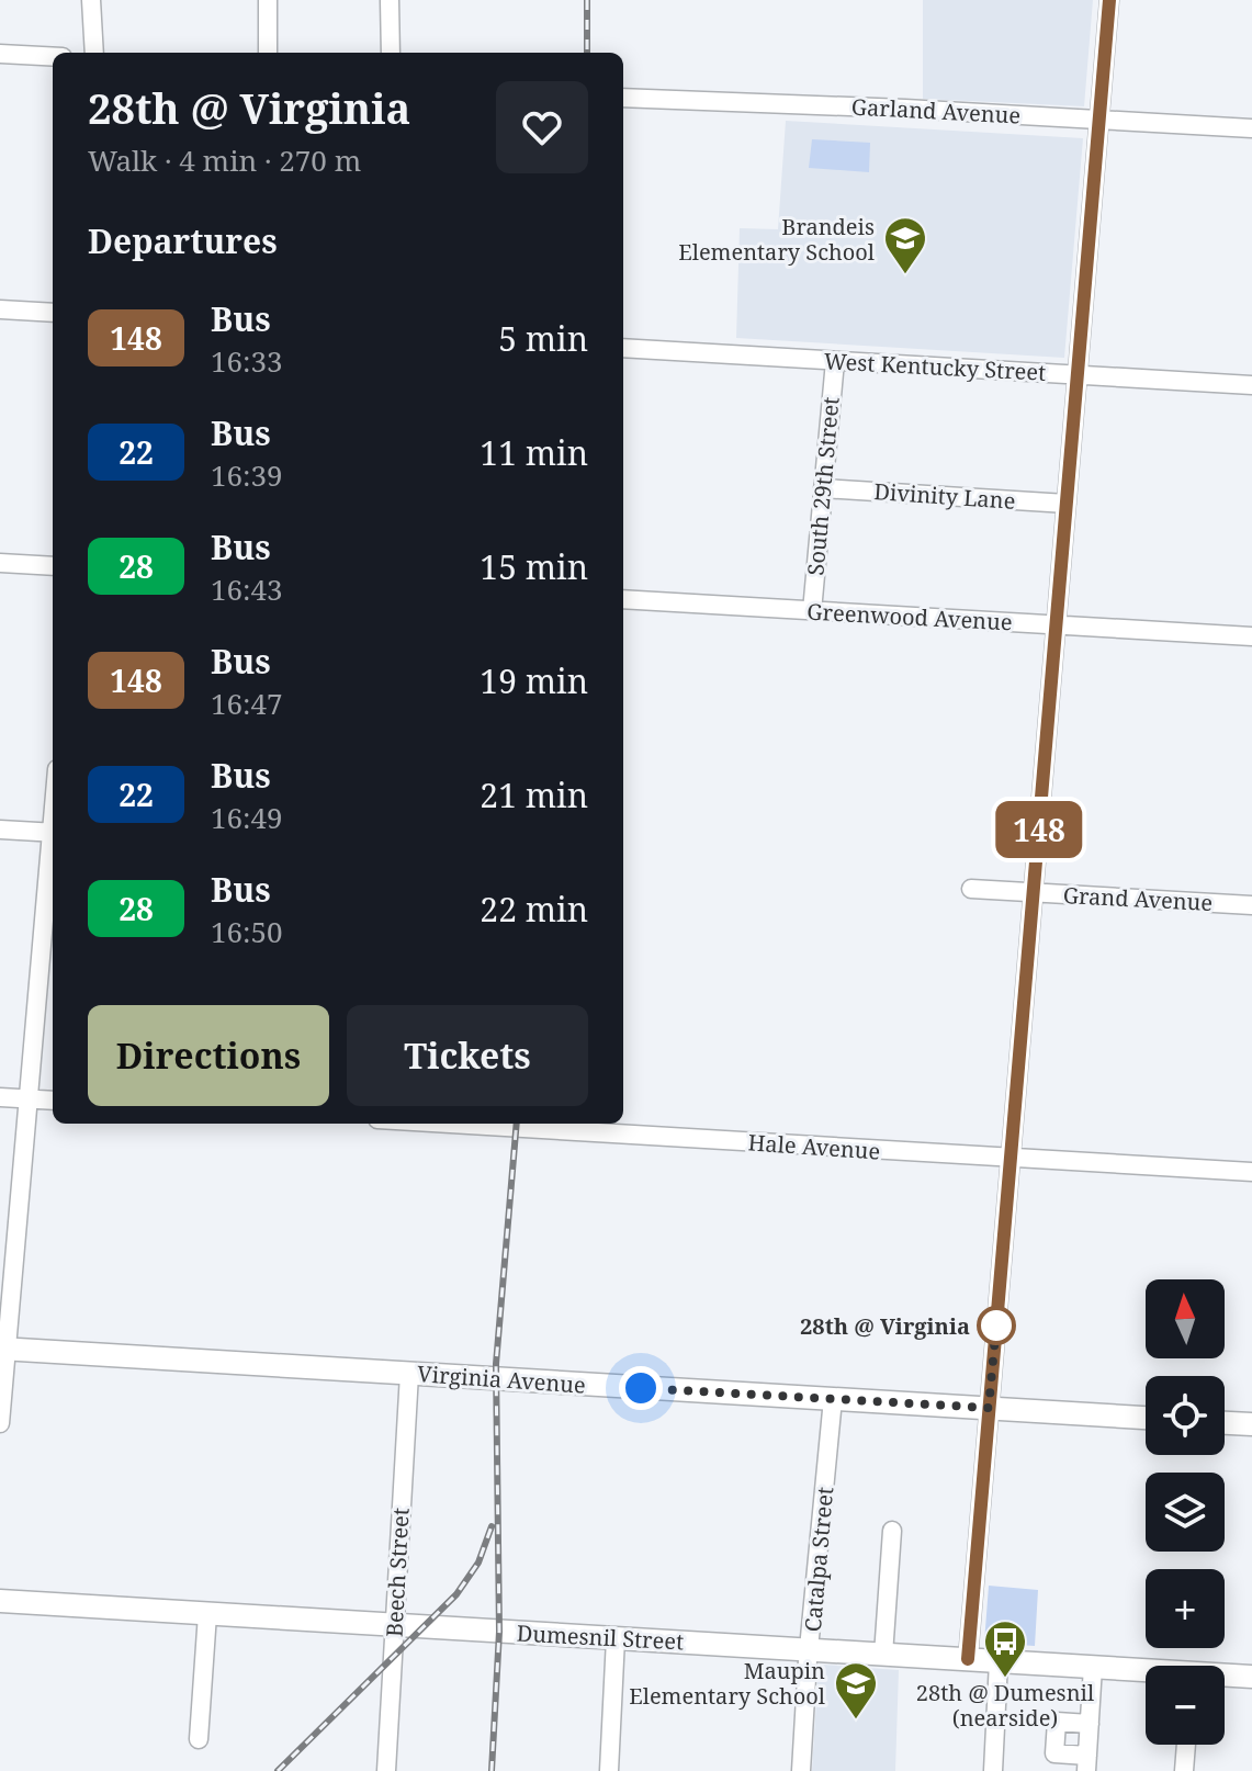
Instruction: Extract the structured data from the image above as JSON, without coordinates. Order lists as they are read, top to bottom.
{
  "streets": {
    "main road": ["Virginia Avenue", "Dumesnil Street"],
    "street": [
      "Garland Avenue",
      "West Kentucky Street",
      "South 29th Street",
      "Divinity Lane",
      "Greenwood Avenue",
      "Grand Avenue",
      "Hale Avenue",
      "Catalpa Street",
      "Beech Street"
    ]
  },
  "crossings": [
    ["West Kentucky Street", "South 29th Street"],
    ["South 29th Street", "Divinity Lane"],
    ["South 29th Street", "Greenwood Avenue"],
    ["Virginia Avenue", "Catalpa Street"],
    ["Virginia Avenue", "Beech Street"],
    ["Catalpa Street", "Dumesnil Street"],
    ["Beech Street", "Dumesnil Street"]
  ],
  "places": {
    "school or university": ["Brandeis Elementary School", "Maupin Elementary School"],
    "other": ["28th @ Virginia"],
    "bus stop": ["28th @ Dumesnil (nearside)"]
  },
  "lines": ["bus line 148"],
  "north": "top",
  "page": {
    "on_map": "148",
    "heading": [
      ["28th @ Virginia", "Walk · 4 min · 270 m"],
      "Departures"
    ],
    "list": [
      {
        "mark": "148",
        "name": "Bus",
        "note": "16:33",
        "value": "5 min"
      },
      {
        "mark": "22",
        "name": "Bus",
        "note": "16:39",
        "value": "11 min"
      },
      {
        "mark": "28",
        "name": "Bus",
        "note": "16:43",
        "value": "15 min"
      },
      {
        "mark": "148",
        "name": "Bus",
        "note": "16:47",
        "value": "19 min"
      },
      {
        "mark": "22",
        "name": "Bus",
        "note": "16:49",
        "value": "21 min"
      },
      {
        "mark": "28",
        "name": "Bus",
        "note": "16:50",
        "value": "22 min"
      }
    ],
    "buttons": ["Directions", "Tickets"],
    "map_buttons": ["+", "−"]
  }
}
